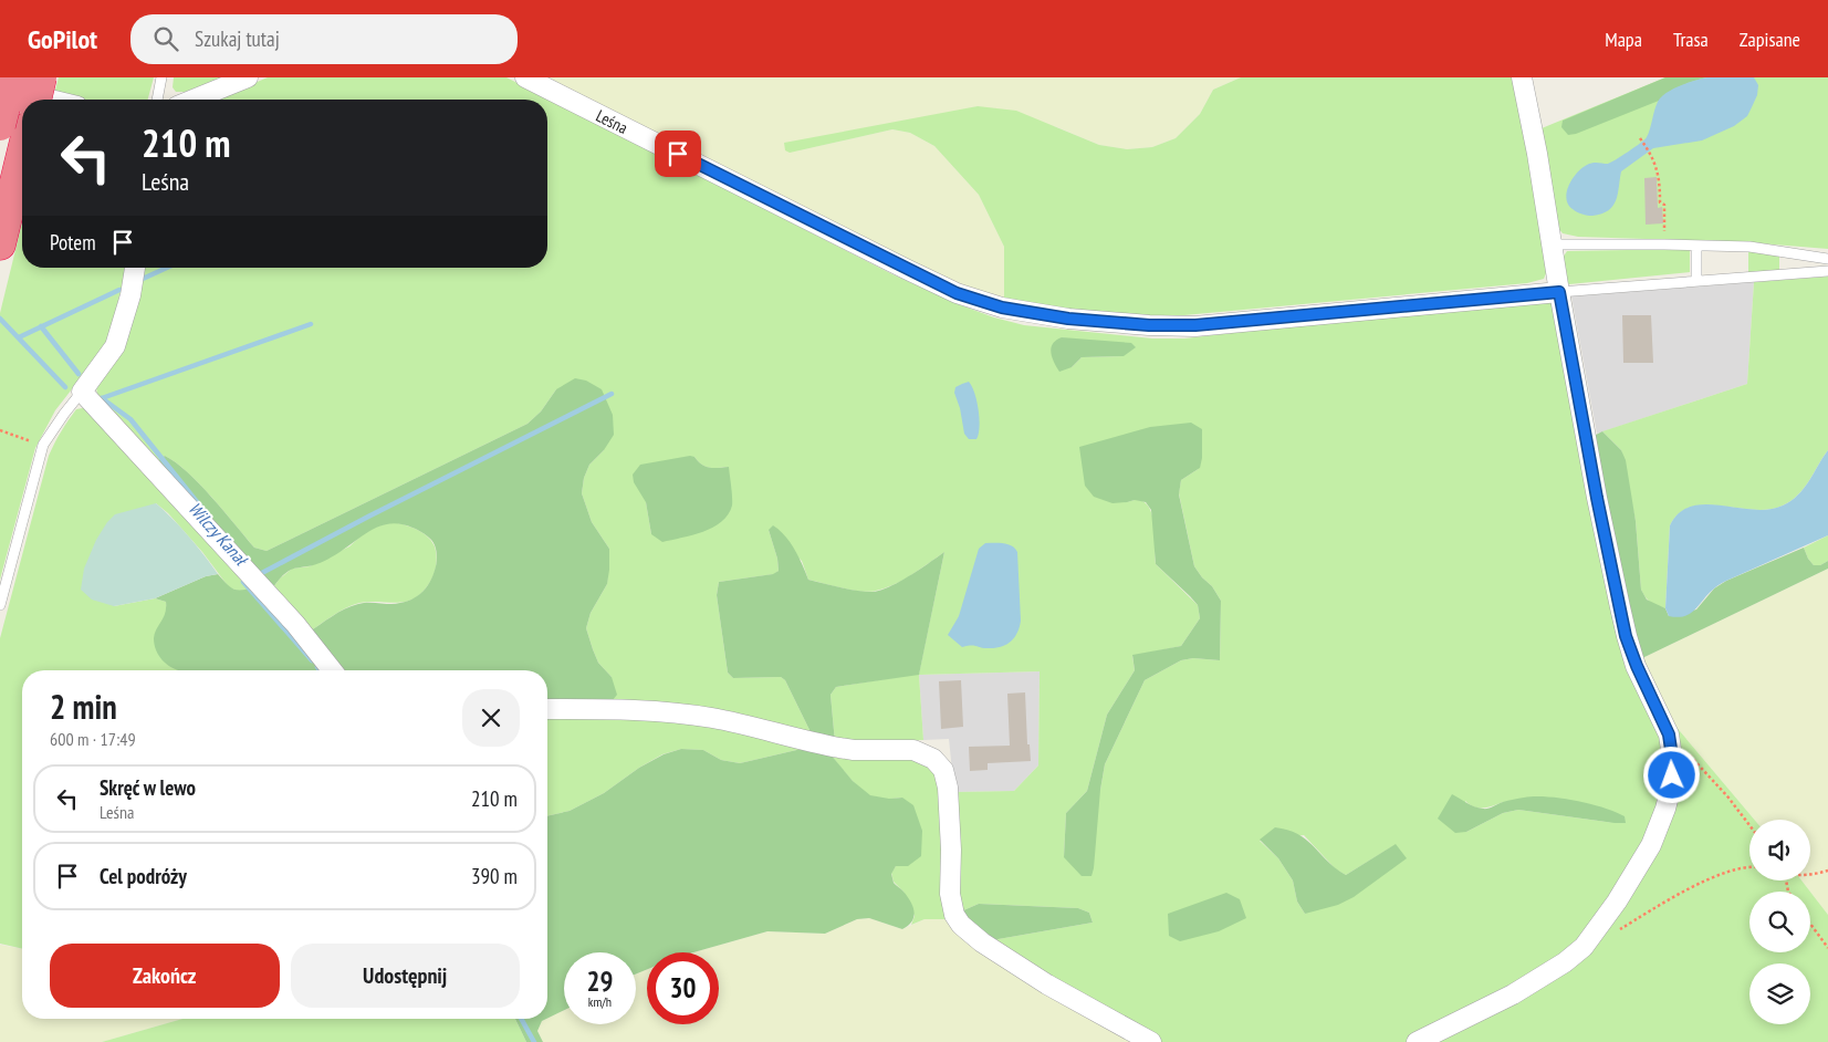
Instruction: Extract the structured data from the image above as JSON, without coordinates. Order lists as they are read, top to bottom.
{
  "streets": {
    "street": ["Leśna"]
  },
  "water": ["Wilczy Kanał"],
  "page": {
    "header": "GoPilot",
    "search": "Szukaj tutaj",
    "nav": ["Mapa", "Trasa", "Zapisane"],
    "turn": ["210 m", "Leśna"],
    "then": "Potem",
    "heading": ["2 min", "600 m · 17:49"],
    "list": [
      {
        "name": "Skręć w lewo",
        "note": "Leśna",
        "value": "210 m"
      },
      {
        "name": "Cel podróży",
        "value": "390 m"
      }
    ],
    "buttons": ["Zakończ", "Udostępnij"],
    "speed": "29 km/h",
    "limit": "30"
  }
}
